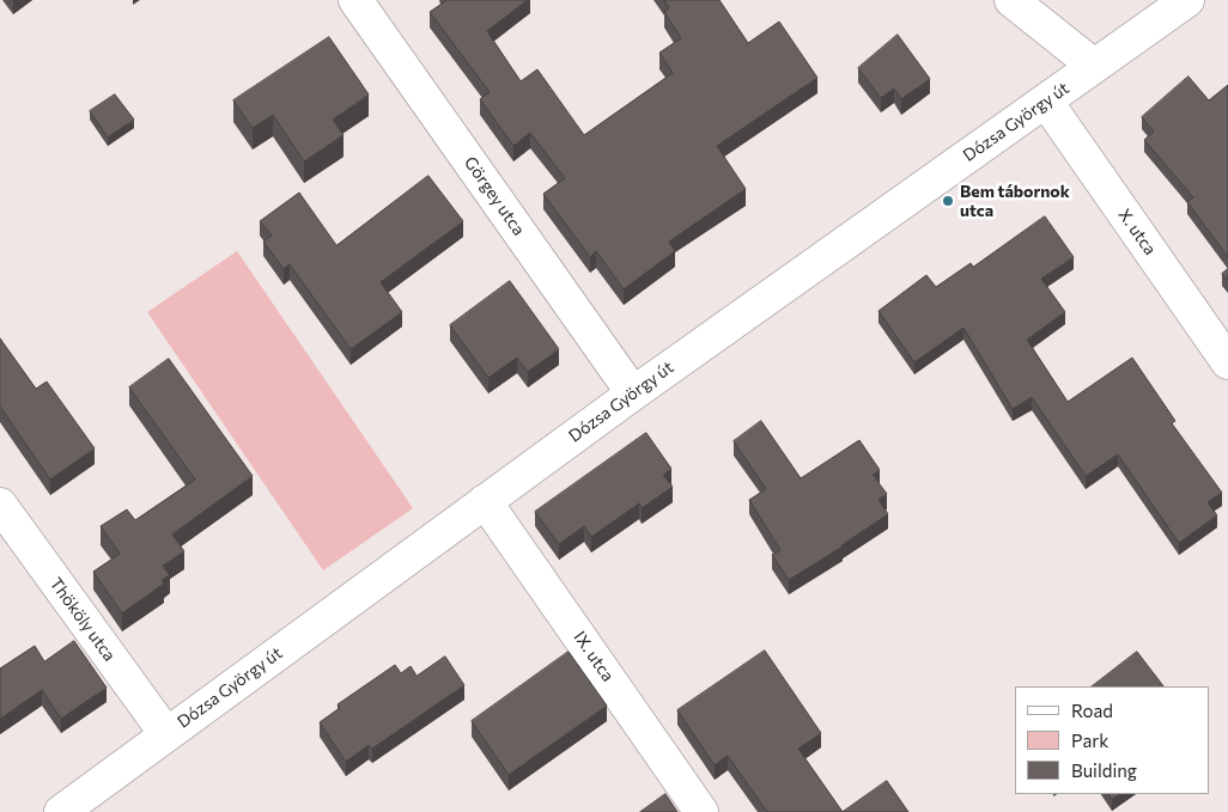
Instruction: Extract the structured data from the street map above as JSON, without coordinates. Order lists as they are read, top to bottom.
{
  "streets": {
    "street": [
      "Dózsa György út",
      "Görgey utca",
      "X. utca",
      "Thököly utca",
      "IX. utca"
    ]
  },
  "crossings": [
    ["Dózsa György út", "Görgey utca"],
    ["Dózsa György út", "X. utca"],
    ["Dózsa György út", "Thököly utca"],
    ["Dózsa György út", "IX. utca"]
  ],
  "places": ["Bem tábornok utca"],
  "legend": ["Road", "Park", "Building"]
}
